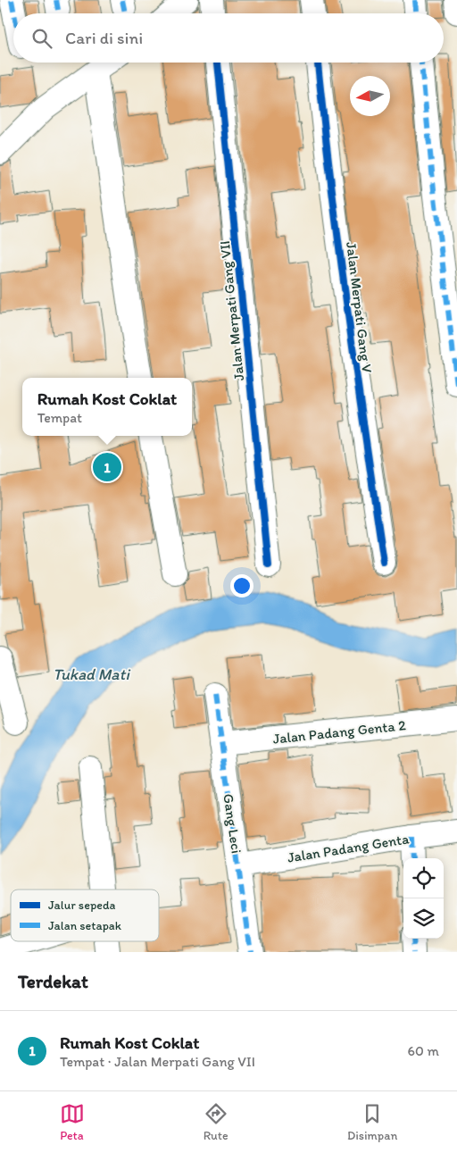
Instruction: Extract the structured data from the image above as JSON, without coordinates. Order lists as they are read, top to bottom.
{
  "streets": {
    "street": [
      "Jalan Merpati Gang V",
      "Jalan Merpati Gang VII",
      "Jalan Padang Genta 2",
      "Gang Leci",
      "Jalan Padang Genta"
    ]
  },
  "crossings": [
    ["Jalan Padang Genta 2", "Gang Leci"],
    ["Gang Leci", "Jalan Padang Genta"]
  ],
  "water": ["Tukad Mati"],
  "legend": ["Jalur sepeda", "Jalan setapak"],
  "north": "left",
  "page": {
    "search": "Cari di sini",
    "popup": ["Rumah Kost Coklat", "Tempat"],
    "pins": "1",
    "heading": "Terdekat",
    "list": [
      {
        "mark": "1",
        "name": "Rumah Kost Coklat",
        "note": "Tempat · Jalan Merpati Gang VII",
        "value": "60 m"
      }
    ],
    "nav": ["Peta", "Rute", "Disimpan"]
  }
}
